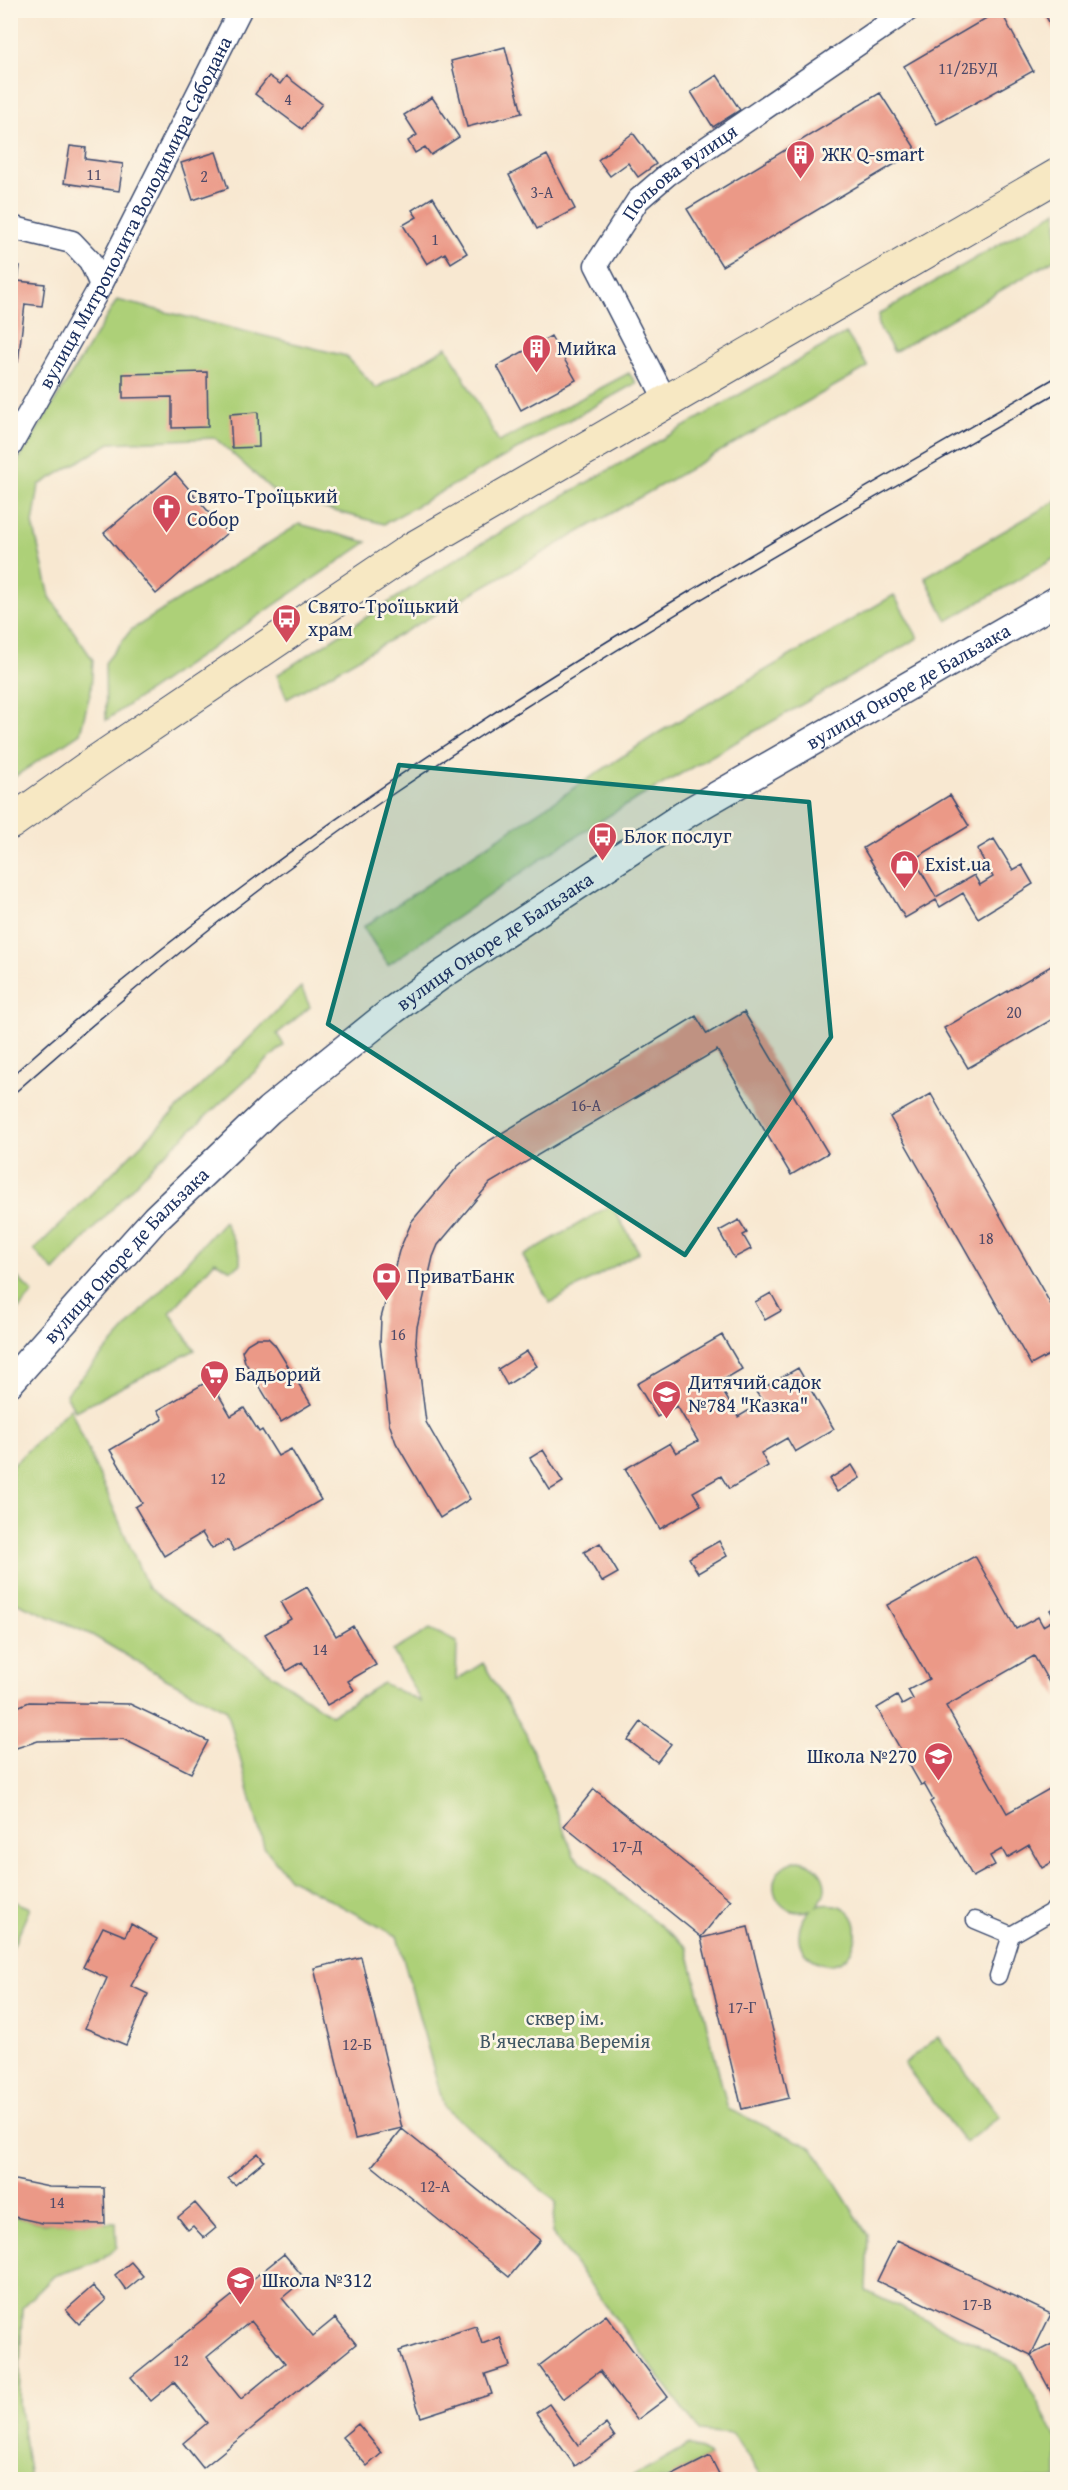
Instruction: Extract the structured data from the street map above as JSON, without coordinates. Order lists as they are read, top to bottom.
{
  "streets": {
    "street": ["Польова вулиця", "вулиця Митрополита Володимира Сабодана", "вулиця Оноре де Бальзака"]
  },
  "parks": ["сквер ім. В'ячеслава Веремія"],
  "places": {
    "building": ["ЖК Q-smart", "Мийка"],
    "church": ["Свято-Троїцький Собор"],
    "bus stop": ["Свято-Троїцький храм", "Блок послуг"],
    "shop": ["Exist.ua"],
    "bank": ["ПриватБанк"],
    "supermarket": ["Бадьорий"],
    "school or university": ["Дитячий садок №784 \"Казка\"", "Школа №270", "Школа №312"]
  },
  "house_numbers": [
    "11/2БУД",
    "4",
    "11",
    "2",
    "3-А",
    "1",
    "20",
    "16-А",
    "18",
    "16",
    "12",
    "14",
    "17-Д",
    "17-Г",
    "12-Б",
    "12-А",
    "14",
    "17-В",
    "12"
  ]
}
